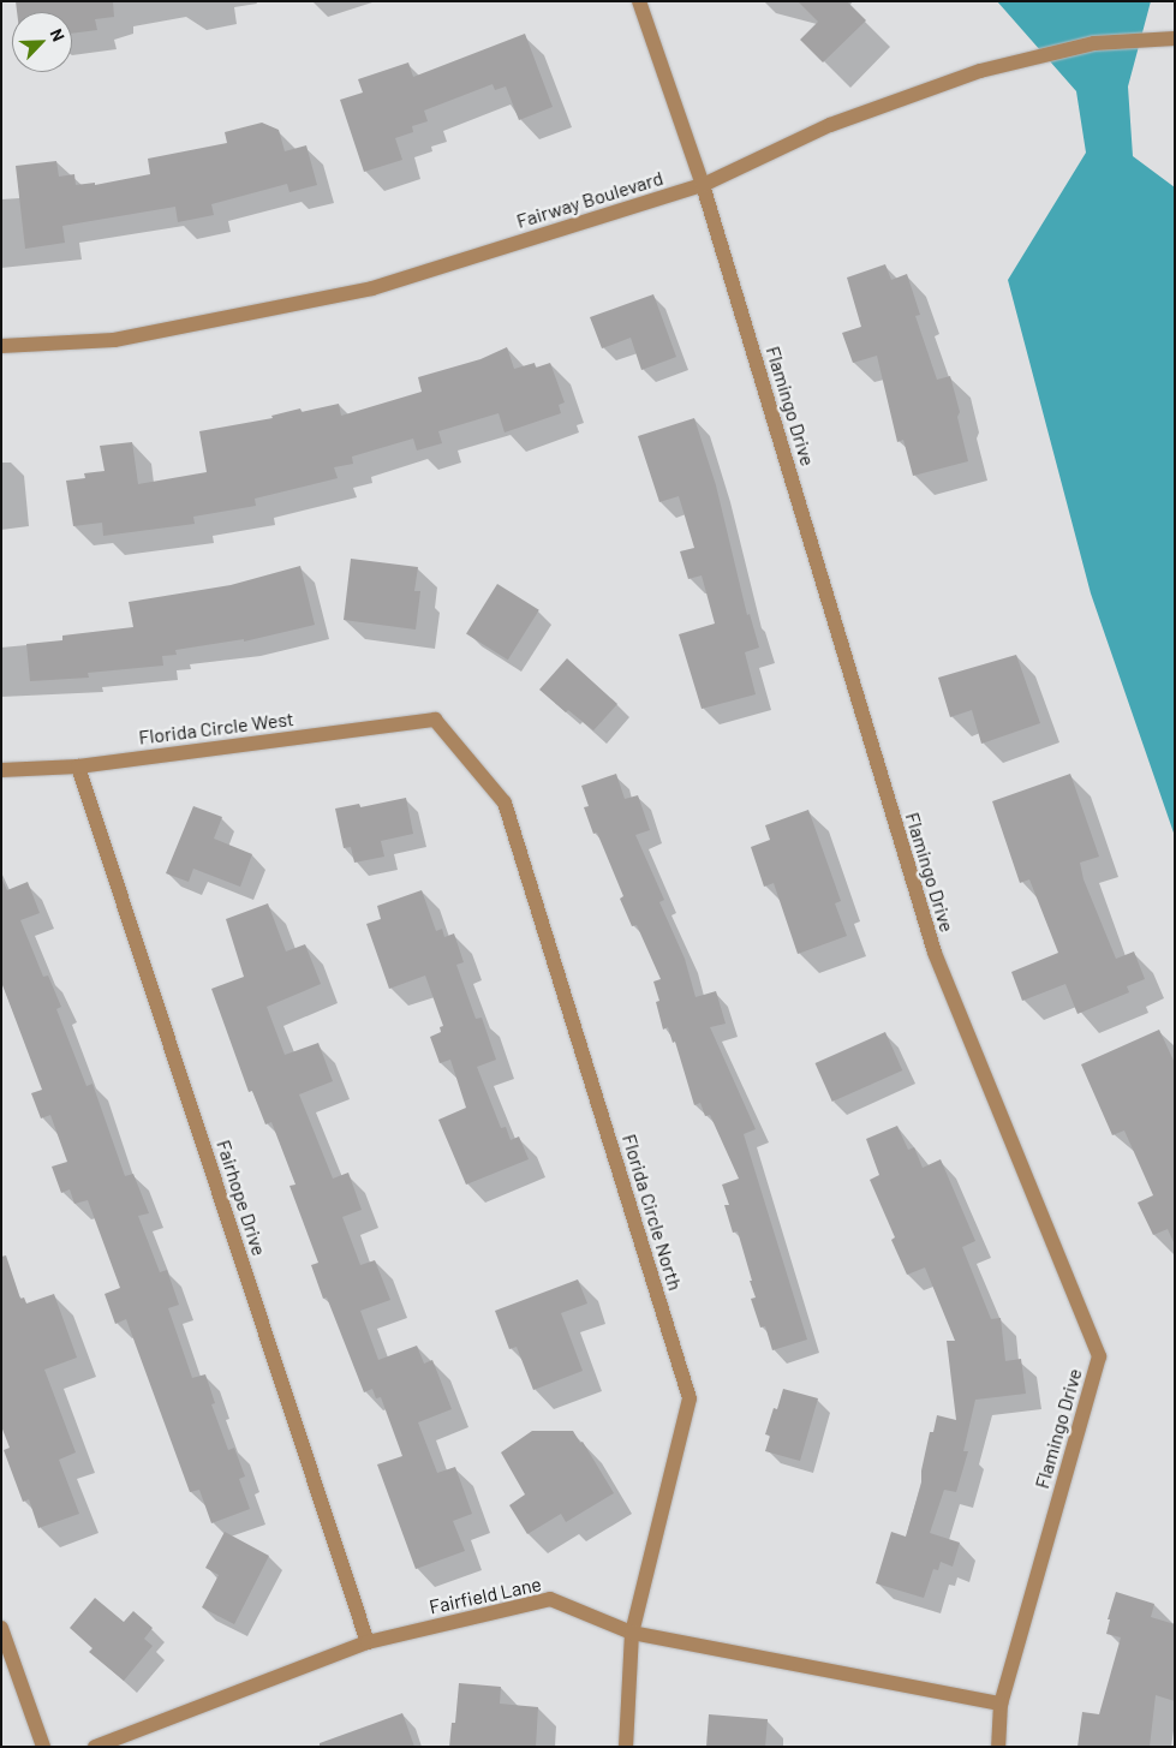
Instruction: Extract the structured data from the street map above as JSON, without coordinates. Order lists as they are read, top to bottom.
{
  "streets": {
    "street": [
      "Fairway Boulevard",
      "Flamingo Drive",
      "Florida Circle West",
      "Fairhope Drive",
      "Florida Circle North",
      "Fairfield Lane"
    ]
  },
  "crossings": [
    ["Fairway Boulevard", "Flamingo Drive"],
    ["Flamingo Drive", "Fairfield Lane"],
    ["Florida Circle West", "Fairhope Drive"],
    ["Florida Circle West", "Florida Circle North"],
    ["Fairhope Drive", "Fairfield Lane"],
    ["Florida Circle North", "Fairfield Lane"]
  ],
  "north": "top right"
}
